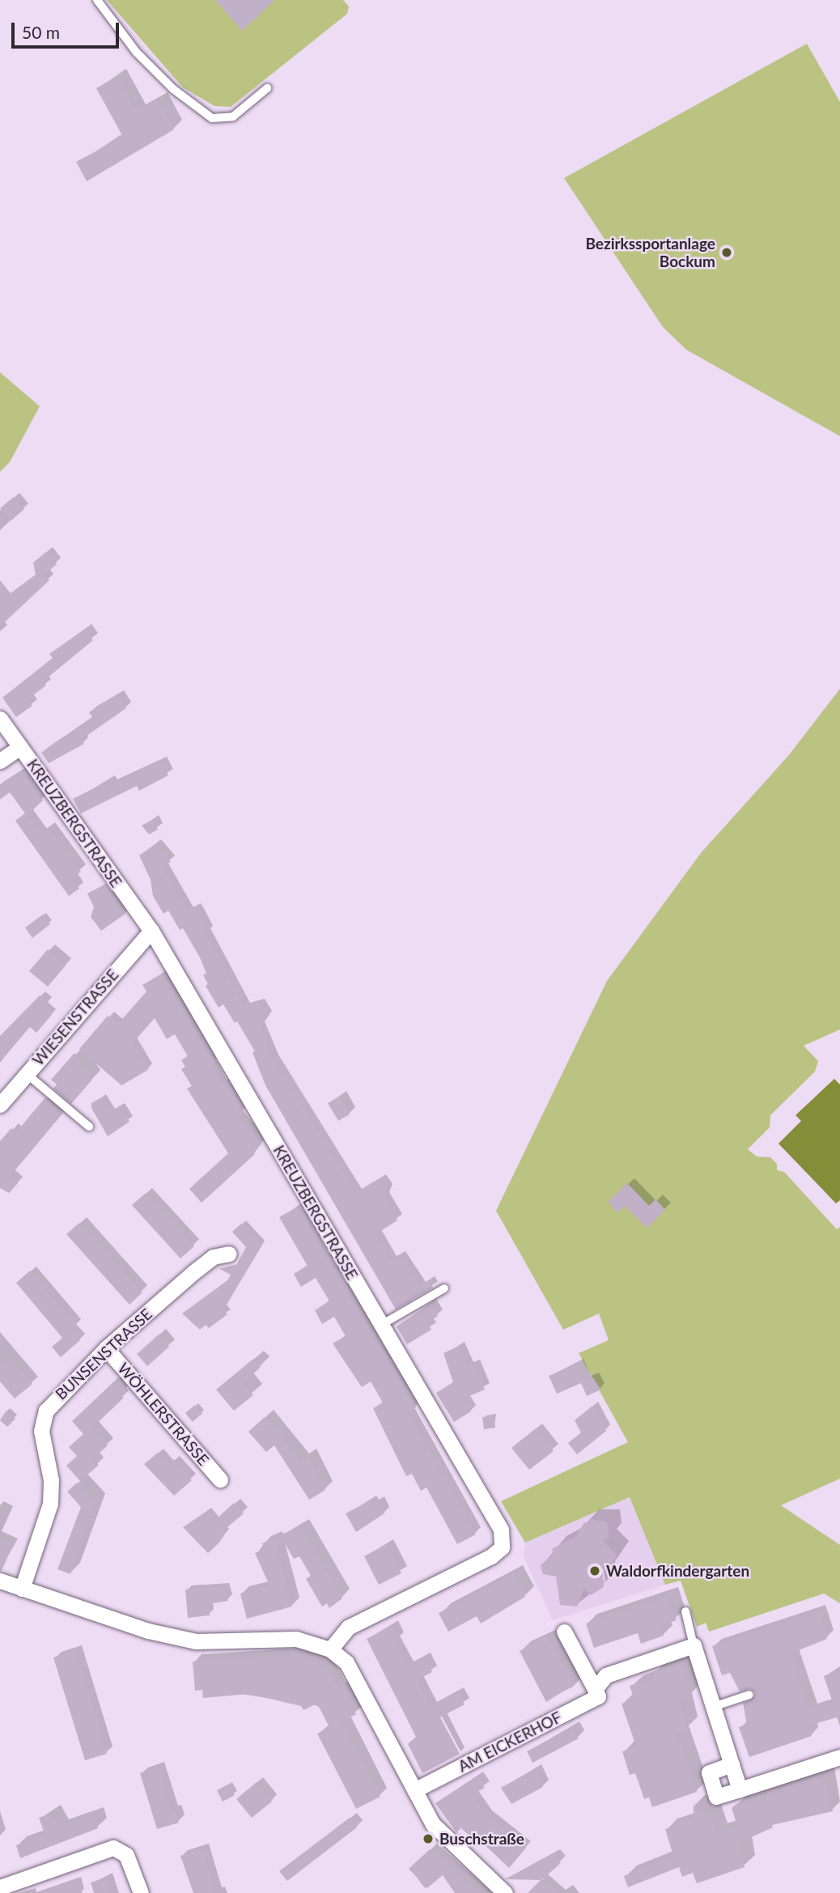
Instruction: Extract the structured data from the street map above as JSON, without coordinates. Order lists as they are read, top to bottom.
{
  "streets": {
    "street": [
      "KREUZBERGSTRASSE",
      "WIESENSTRASSE",
      "BUNSENSTRASSE",
      "WÖHLERSTRASSE",
      "AM EICKERHOF"
    ]
  },
  "crossings": [
    ["KREUZBERGSTRASSE", "WIESENSTRASSE"],
    ["BUNSENSTRASSE", "WÖHLERSTRASSE"]
  ],
  "places": ["Bezirkssportanlage Bockum", "Waldorfkindergarten", "Buschstraße"],
  "scale_bar": "50 m"
}
